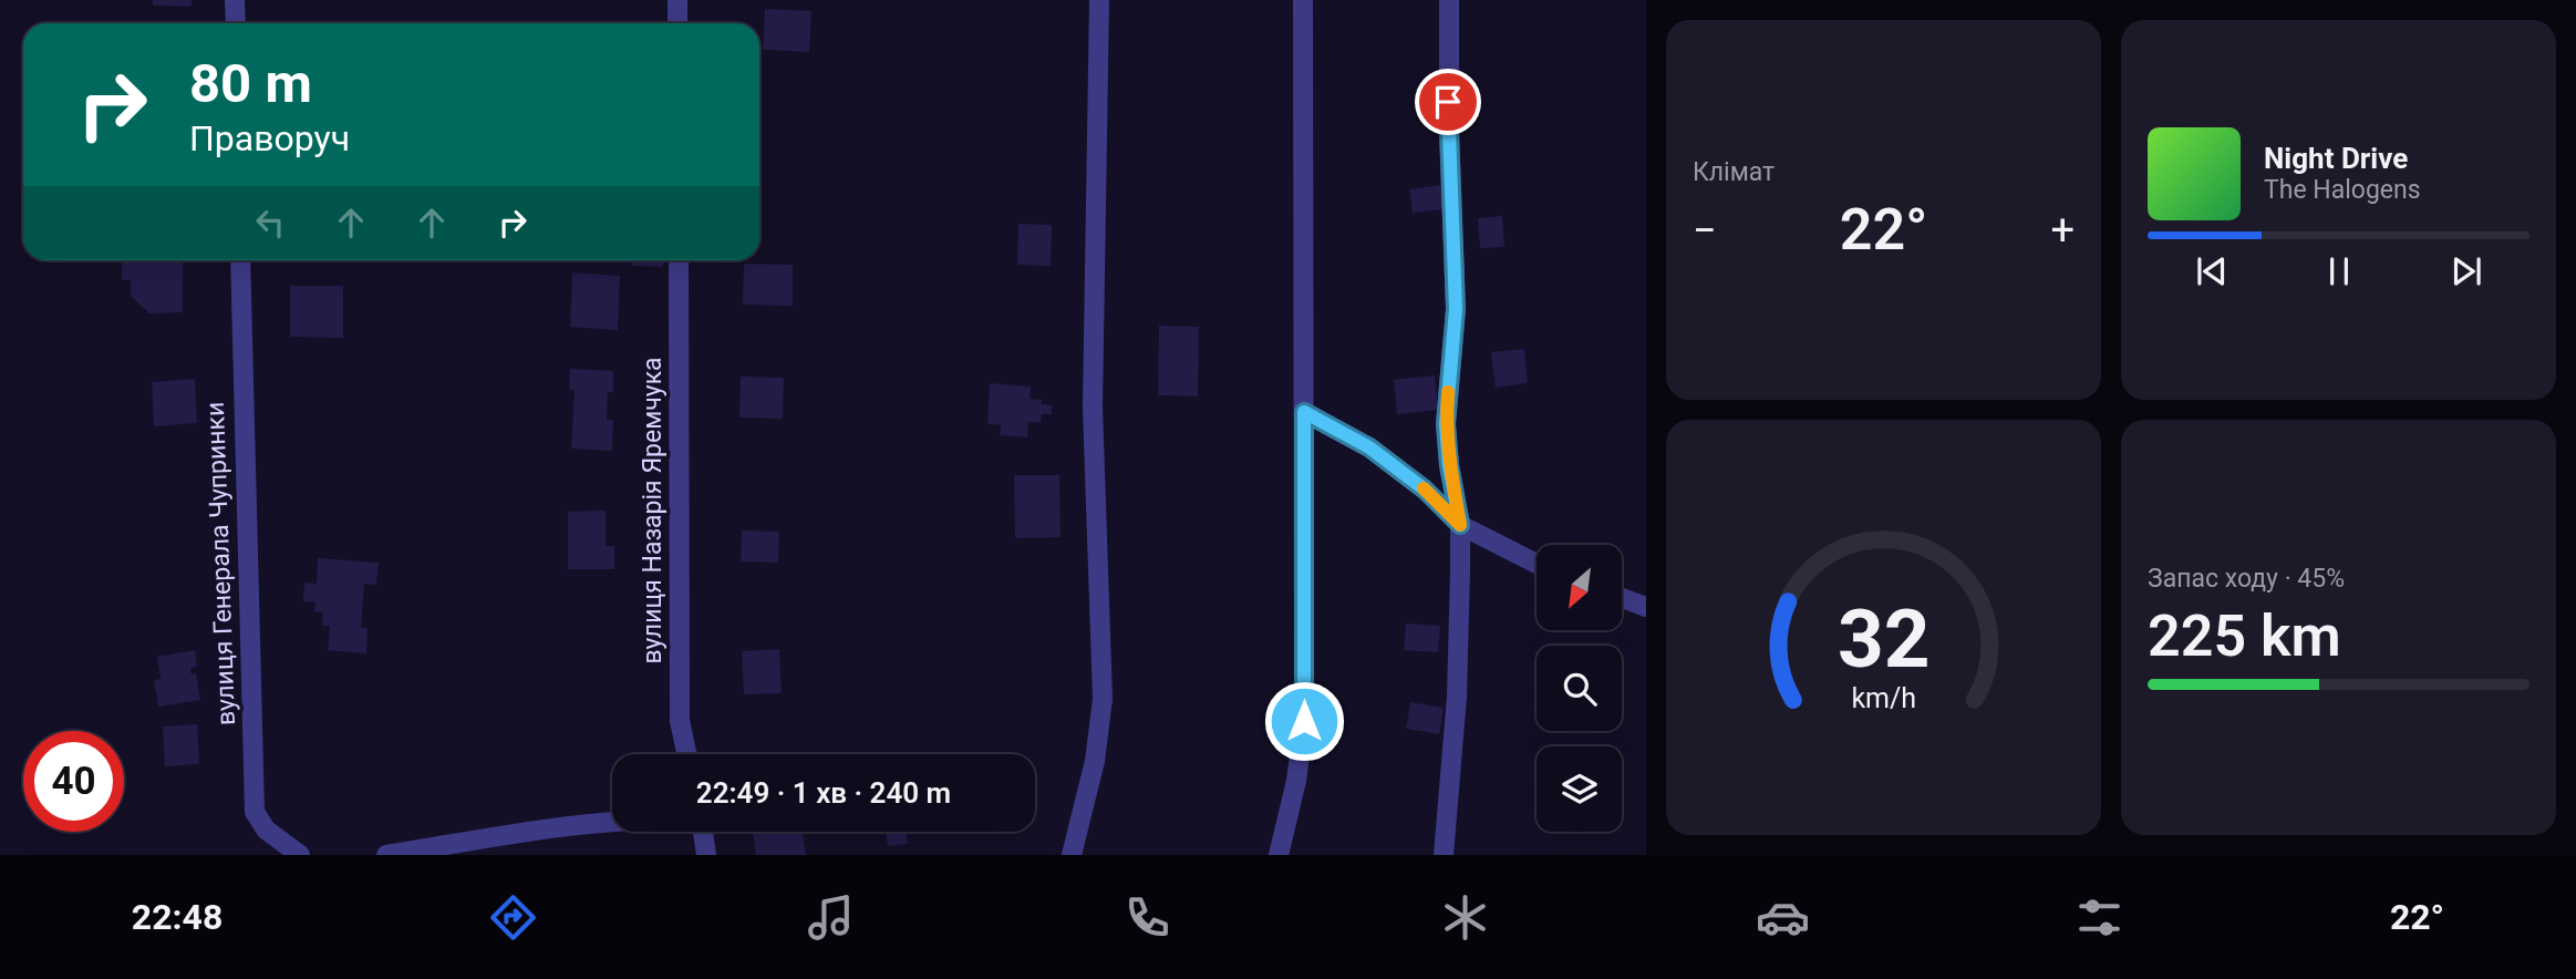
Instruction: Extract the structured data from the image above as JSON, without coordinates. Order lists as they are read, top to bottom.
{
  "streets": {
    "street": ["вулиця Назарія Яремчука", "вулиця Генерала Чупринки"]
  },
  "north": "bottom left",
  "page": {
    "tile": [
      "Клімат",
      ["Запас ходу · 45%", "225 km"]
    ],
    "turn": ["80 m", "Праворуч"],
    "song": ["Night Drive", "The Halogens"],
    "heat": ["−", "22°", "+"],
    "limit": "40",
    "trip": "22:49 · 1 хв · 240 m",
    "tabs": ["22:48", "22°"],
    "gauge": ["32", "km/h"]
  }
}
